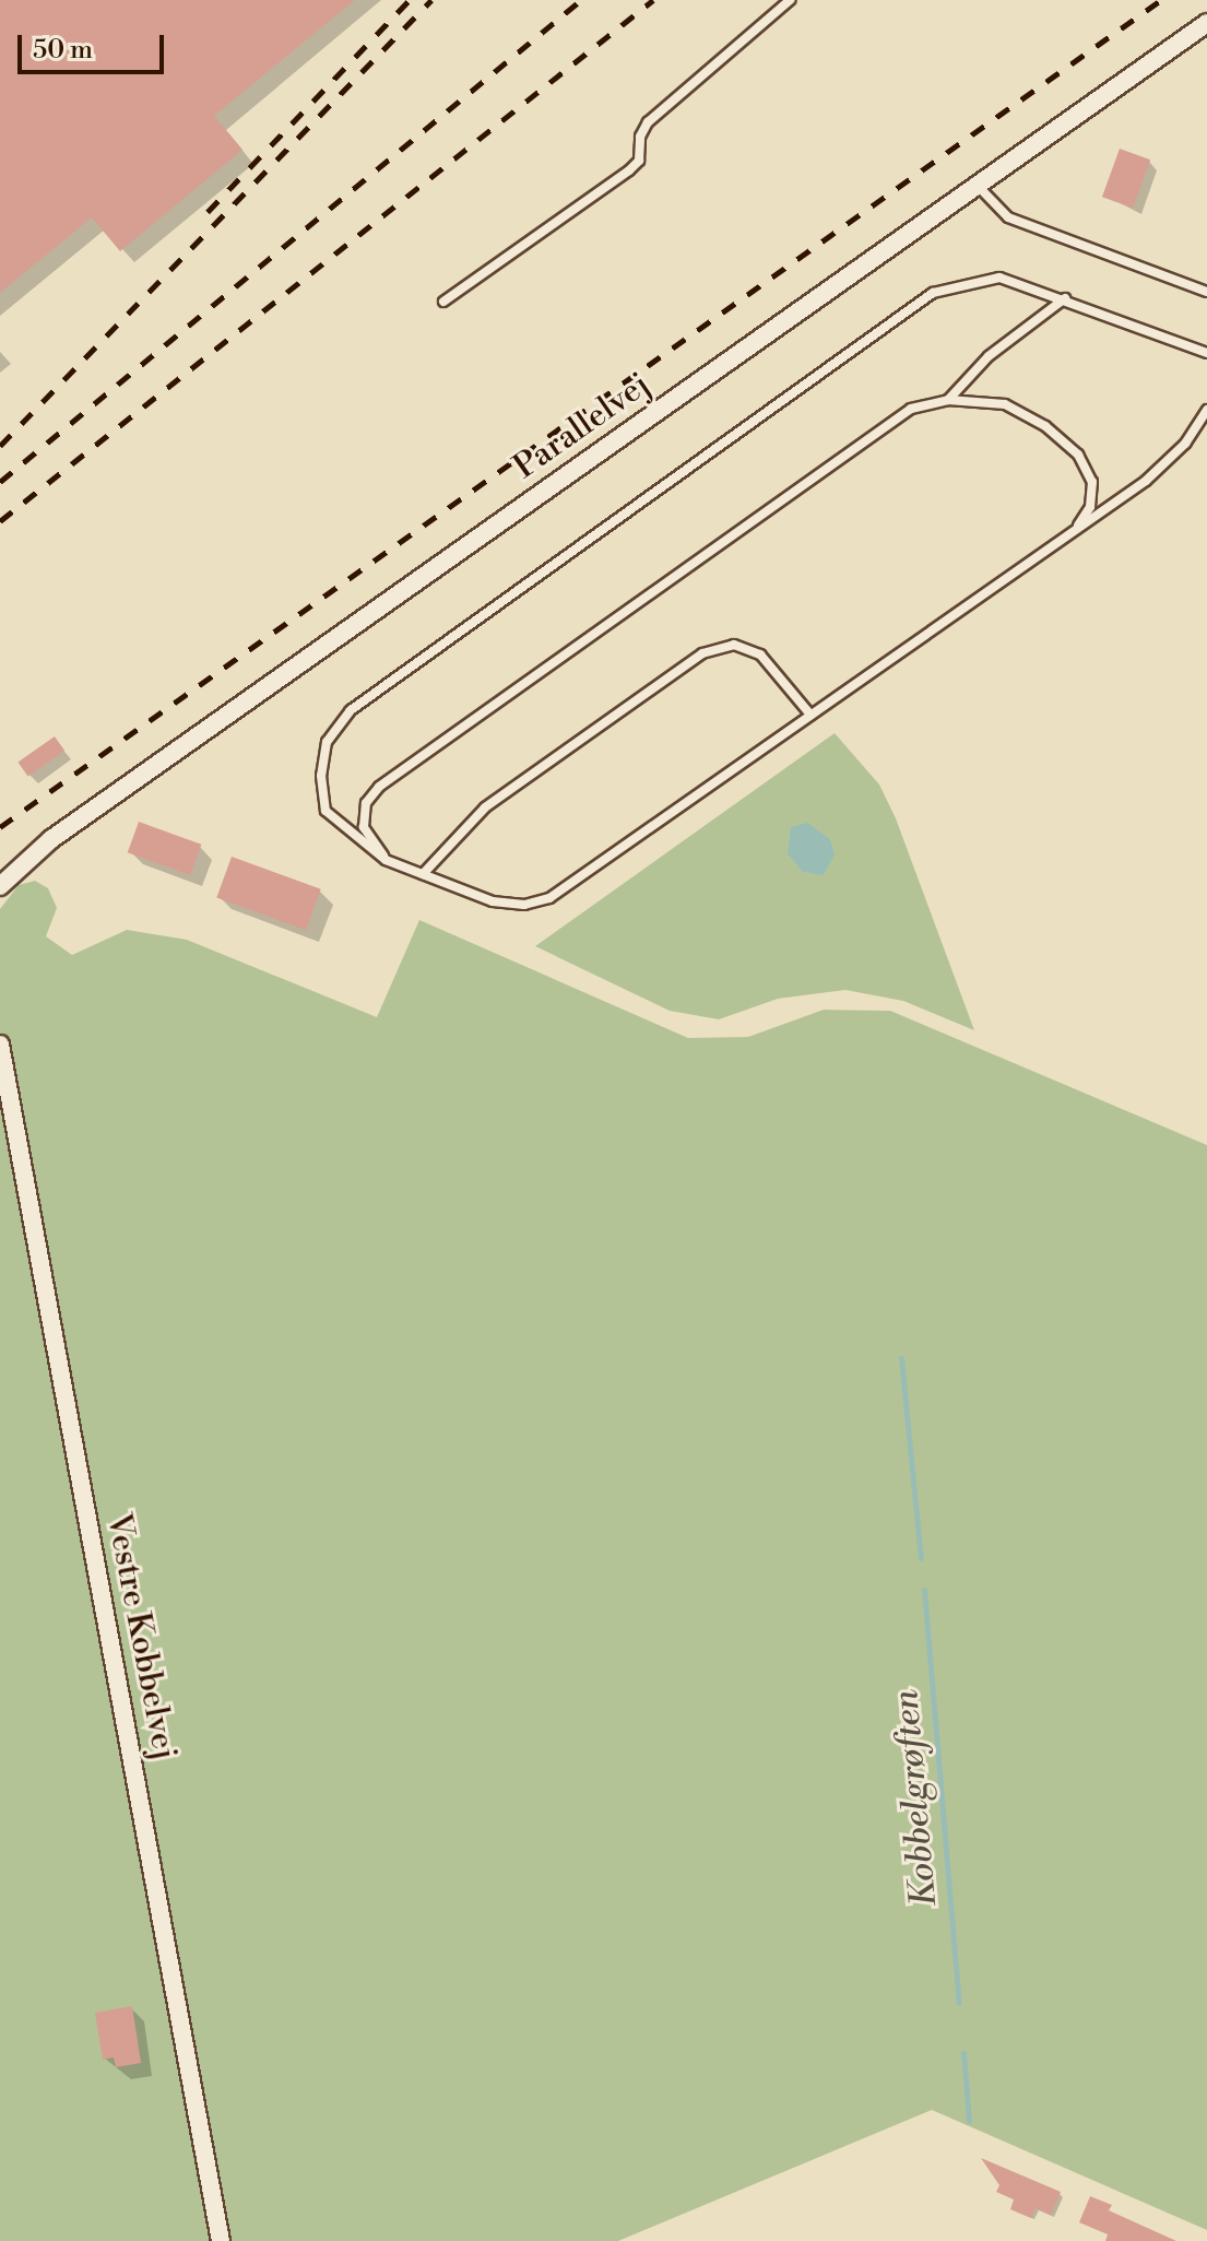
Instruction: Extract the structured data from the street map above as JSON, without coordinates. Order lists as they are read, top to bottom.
{
  "streets": {
    "street": ["Parallelvej", "Vestre Kobbelvej"]
  },
  "water": ["Kobbelgrøften"],
  "scale_bar": "50 m"
}
